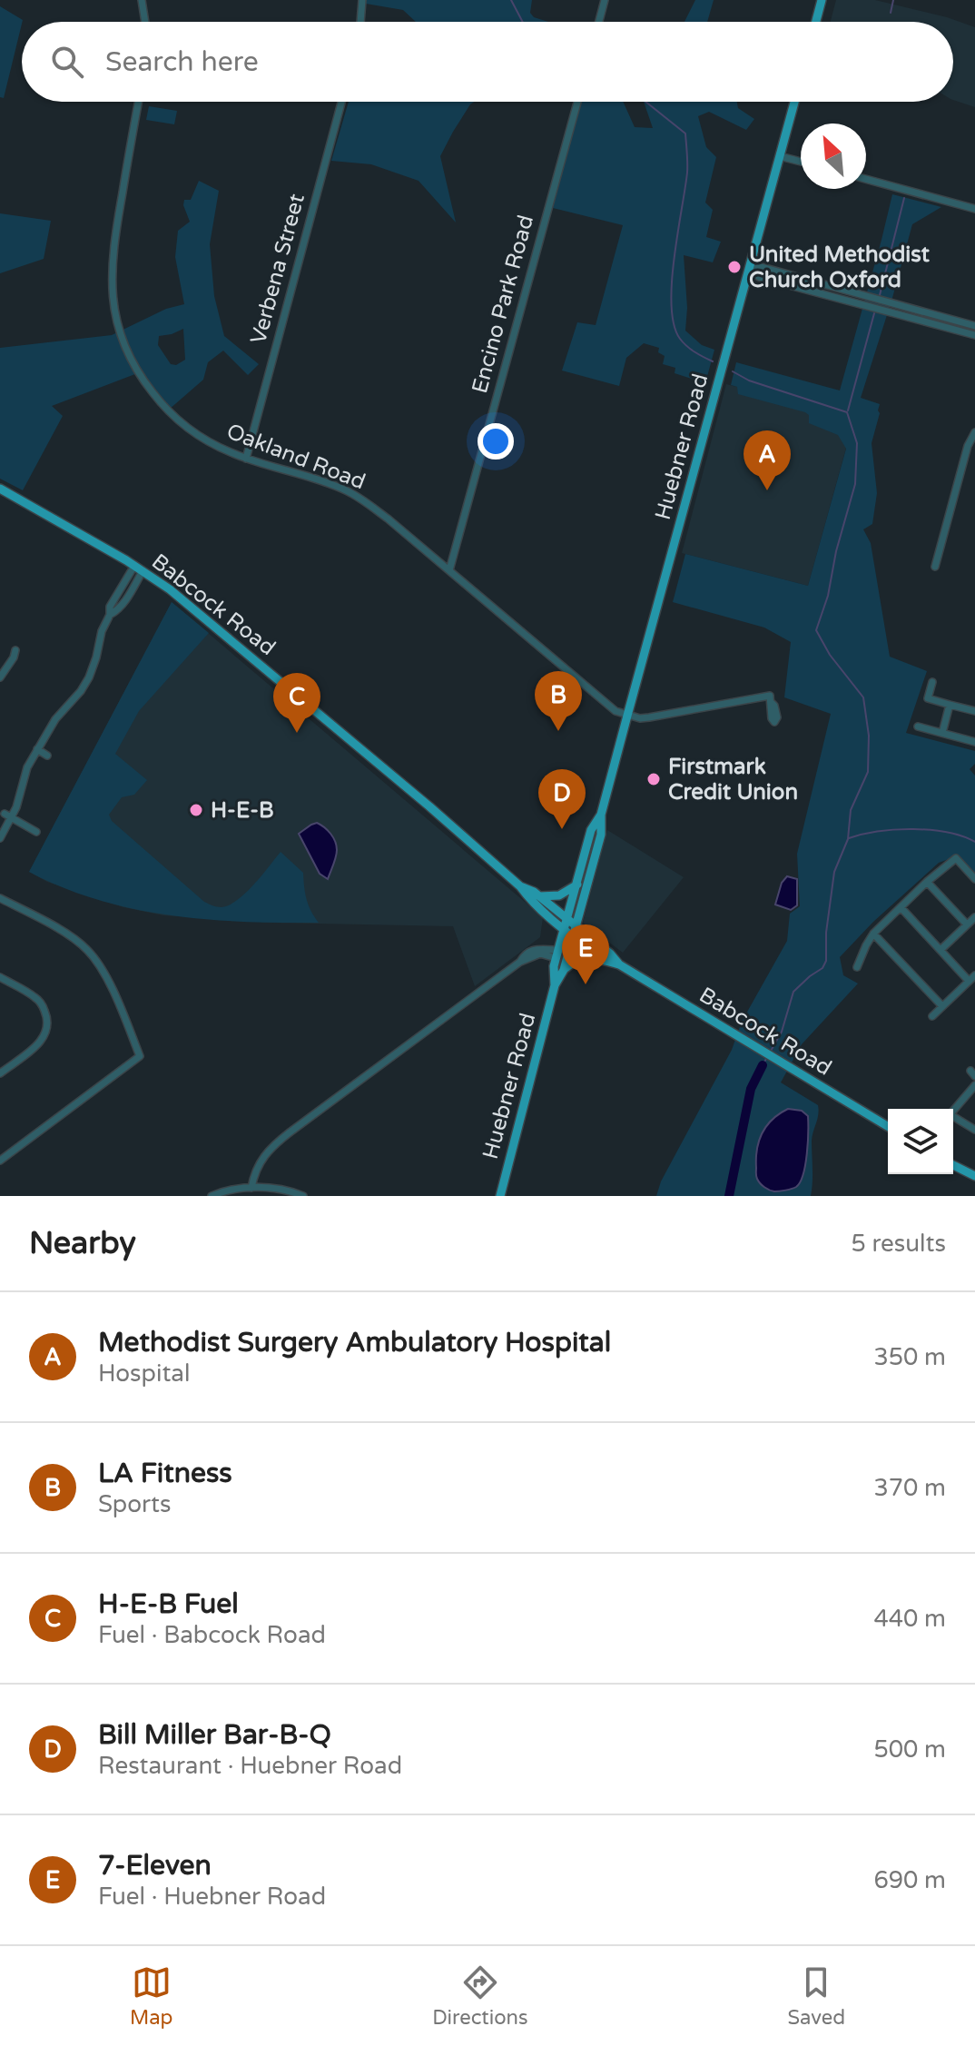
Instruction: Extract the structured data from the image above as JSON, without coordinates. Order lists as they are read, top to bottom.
{
  "streets": {
    "main road": ["Huebner Road", "Babcock Road"],
    "street": ["Verbena Street", "Encino Park Road", "Oakland Road"]
  },
  "crossings": [
    ["Verbena Street", "Oakland Road"],
    ["Encino Park Road", "Oakland Road"],
    ["Huebner Road", "Oakland Road"],
    ["Huebner Road", "Babcock Road"]
  ],
  "places": ["United Methodist Church Oxford", "Firstmark Credit Union", "H-E-B"],
  "north": "top left",
  "page": {
    "search": "Search here",
    "pins": [
      "A",
      "B",
      "C",
      "D",
      "E"
    ],
    "heading": ["Nearby", "5 results"],
    "list": [
      {
        "mark": "A",
        "name": "Methodist Surgery Ambulatory Hospital",
        "note": "Hospital",
        "value": "350 m"
      },
      {
        "mark": "B",
        "name": "LA Fitness",
        "note": "Sports",
        "value": "370 m"
      },
      {
        "mark": "C",
        "name": "H-E-B Fuel",
        "note": "Fuel · Babcock Road",
        "value": "440 m"
      },
      {
        "mark": "D",
        "name": "Bill Miller Bar-B-Q",
        "note": "Restaurant · Huebner Road",
        "value": "500 m"
      },
      {
        "mark": "E",
        "name": "7-Eleven",
        "note": "Fuel · Huebner Road",
        "value": "690 m"
      }
    ],
    "nav": ["Map", "Directions", "Saved"]
  }
}
